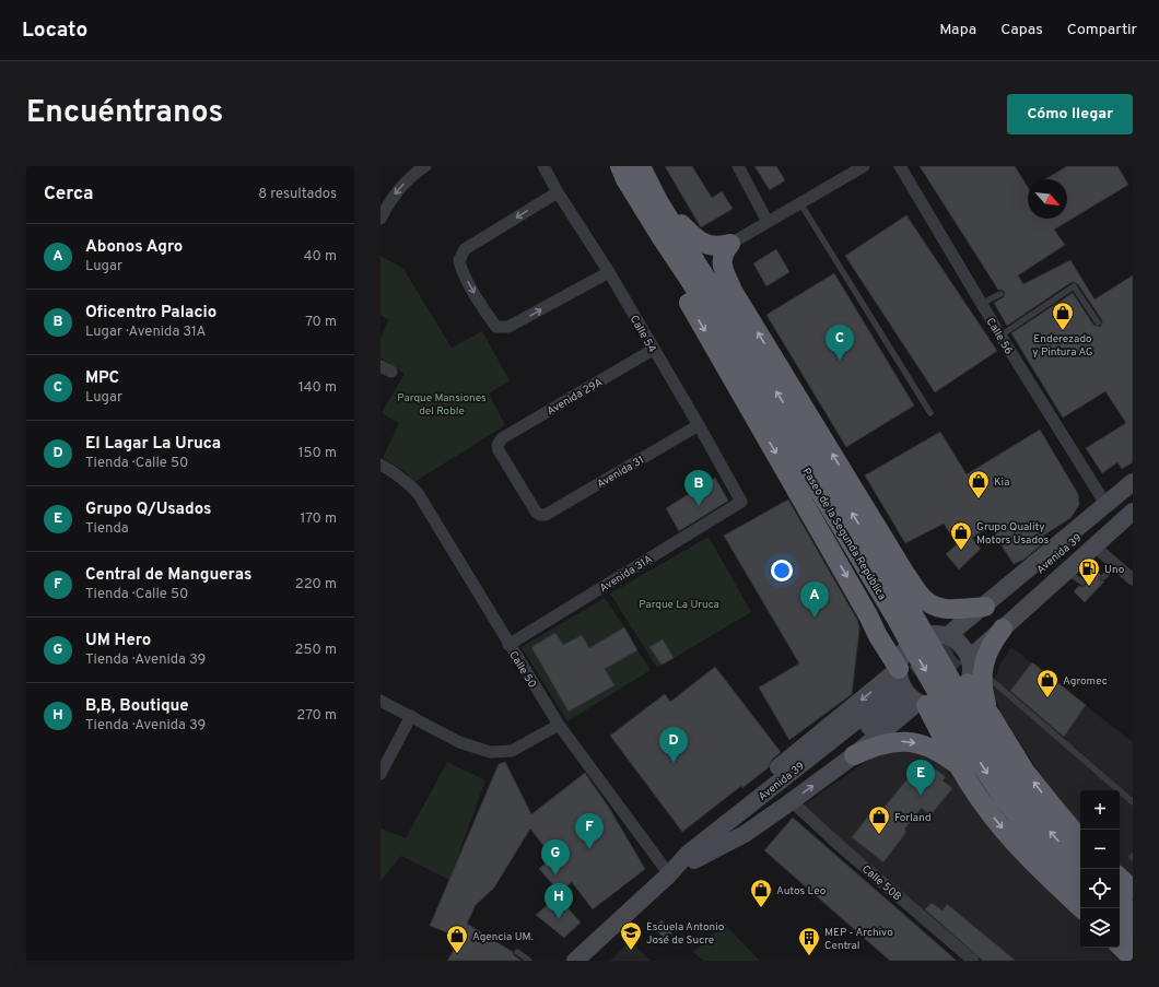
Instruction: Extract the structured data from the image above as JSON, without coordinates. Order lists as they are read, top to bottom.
{
  "streets": {
    "highway": ["Paseo de la Segunda República"],
    "main road": ["Avenida 39"],
    "street": [
      "Calle 54",
      "Calle 56",
      "Avenida 29A",
      "Avenida 31",
      "Avenida 31A",
      "Calle 50",
      "Calle 50B"
    ]
  },
  "crossings": [
    ["Calle 54", "Avenida 29A"],
    ["Calle 54", "Avenida 31"],
    ["Calle 54", "Avenida 31A"],
    ["Avenida 29A", "Avenida 31"],
    ["Avenida 39", "Calle 50"],
    ["Avenida 31A", "Calle 50"]
  ],
  "parks": ["Parque Mansiones del Roble", "Parque La Uruca"],
  "places": {
    "shop": [
      "Enderezado y Pintura AG",
      "Kia",
      "Grupo Quality Motors Usados",
      "Agromec",
      "Forland",
      "Autos Leo",
      "Agencia UM."
    ],
    "fuel station": ["Uno"],
    "school or university": ["Escuela Antonio José de Sucre"],
    "building": ["MEP - Archivo Central"]
  },
  "north": "bottom right",
  "page": {
    "header": "Locato",
    "nav": ["Mapa", "Capas", "Compartir"],
    "title": "Encuéntranos",
    "buttons": "Cómo llegar",
    "heading": ["Cerca", "8 resultados"],
    "list": [
      {
        "mark": "A",
        "name": "Abonos Agro",
        "note": "Lugar",
        "value": "40 m"
      },
      {
        "mark": "B",
        "name": "Oficentro Palacio",
        "note": "Lugar · Avenida 31A",
        "value": "70 m"
      },
      {
        "mark": "C",
        "name": "MPC",
        "note": "Lugar",
        "value": "140 m"
      },
      {
        "mark": "D",
        "name": "El Lagar La Uruca",
        "note": "Tienda · Calle 50",
        "value": "150 m"
      },
      {
        "mark": "E",
        "name": "Grupo Q/Usados",
        "note": "Tienda",
        "value": "170 m"
      },
      {
        "mark": "F",
        "name": "Central de Mangueras",
        "note": "Tienda · Calle 50",
        "value": "220 m"
      },
      {
        "mark": "G",
        "name": "UM Hero",
        "note": "Tienda · Avenida 39",
        "value": "250 m"
      },
      {
        "mark": "H",
        "name": "B,B, Boutique",
        "note": "Tienda · Avenida 39",
        "value": "270 m"
      }
    ],
    "pins": [
      "C",
      "B",
      "A",
      "D",
      "E",
      "F",
      "G",
      "H"
    ],
    "map_buttons": ["+", "−"]
  }
}
